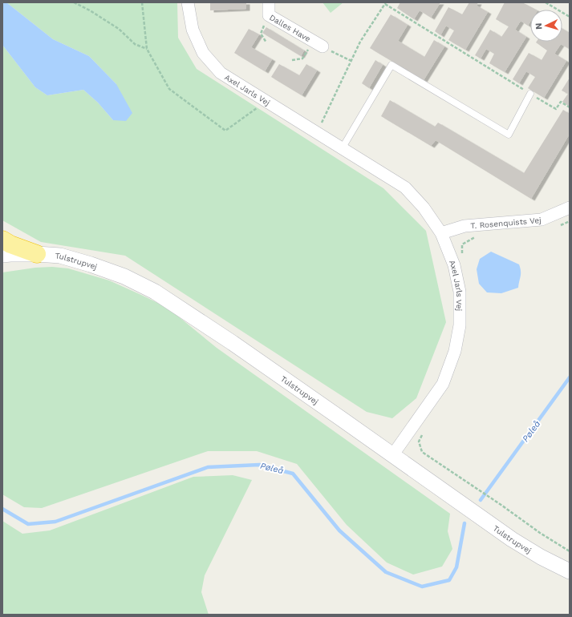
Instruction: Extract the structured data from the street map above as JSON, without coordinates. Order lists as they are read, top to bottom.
{
  "streets": {
    "street": [
      "Dalles Have",
      "Axel Jarls Vej",
      "T. Rosenquists Vej",
      "Tulstrupvej"
    ]
  },
  "crossings": [
    ["Axel Jarls Vej", "T. Rosenquists Vej"],
    ["Axel Jarls Vej", "Tulstrupvej"]
  ],
  "water": ["Pøleå"],
  "north": "left"
}
